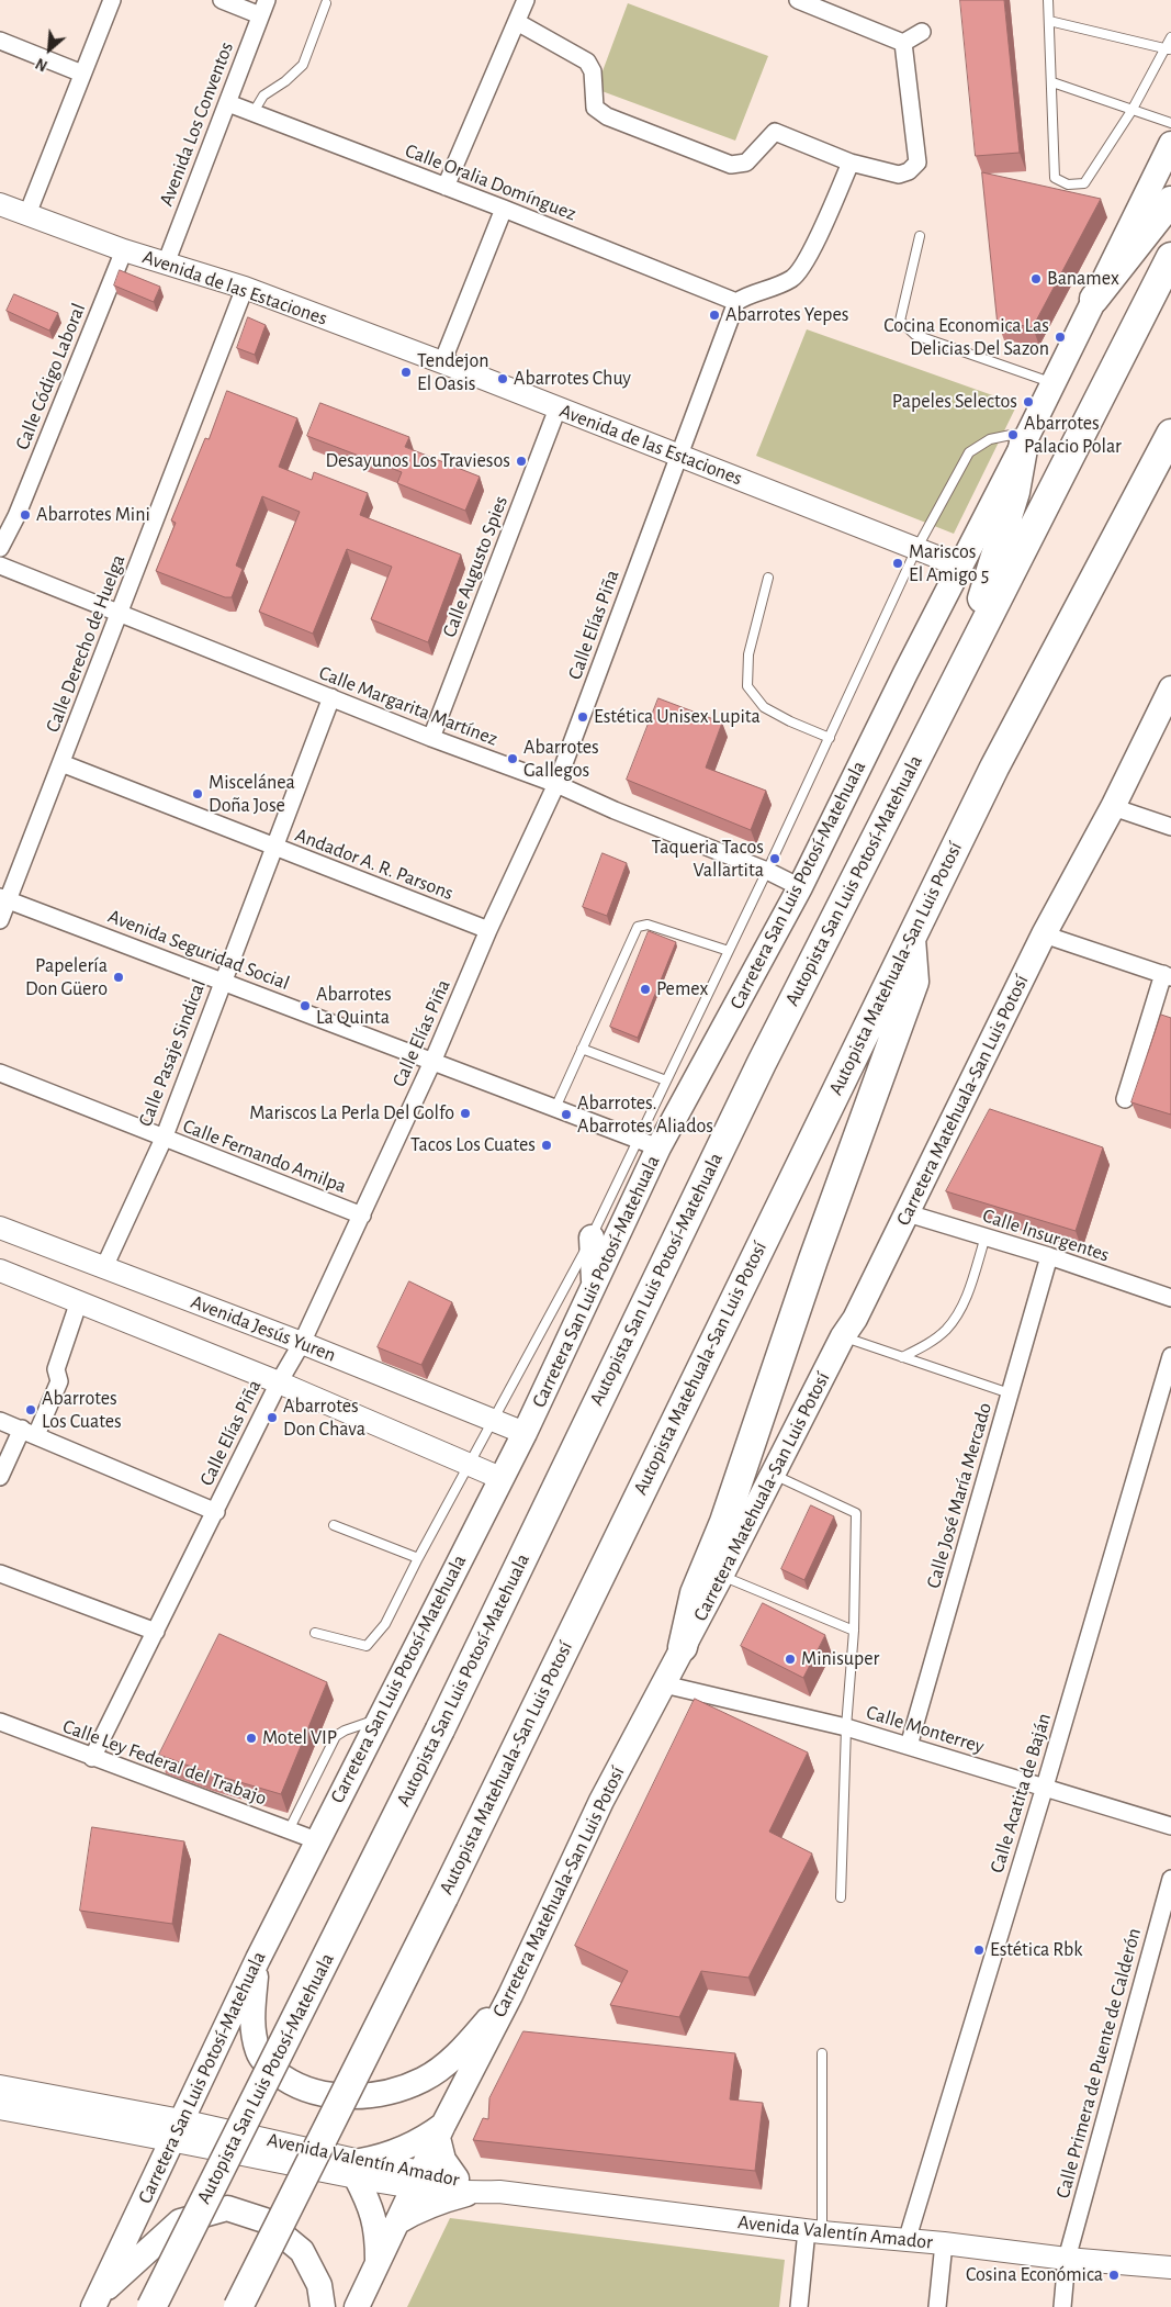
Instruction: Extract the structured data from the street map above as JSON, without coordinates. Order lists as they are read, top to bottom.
{
  "streets": {
    "highway": ["Autopista San Luis Potosí-Matehuala", "Autopista Matehuala-San Luis Potosí"],
    "main road": ["Carretera San Luis Potosí-Matehuala", "Carretera Matehuala-San Luis Potosí"],
    "street": [
      "Avenida Los Conventos",
      "Calle Oralia Domínguez",
      "Avenida de las Estaciones",
      "Calle Código Laboral",
      "Calle Augusto Spies",
      "Calle Elías Piña",
      "Calle Derecho de Huelga",
      "Calle Margarita Martínez",
      "Andador A. R. Parsons",
      "Avenida Seguridad Social",
      "Calle Pasaje Sindical",
      "Calle Fernando Amilpa",
      "Calle Insurgentes",
      "Avenida Jesús Yuren",
      "Calle José María Mercado",
      "Calle Monterrey",
      "Calle Ley Federal del Trabajo",
      "Calle Acatita de Baján",
      "Calle Primera de Puente de Calderón",
      "Avenida Valentín Amador"
    ]
  },
  "crossings": [
    ["Avenida Los Conventos", "Calle Oralia Domínguez"],
    ["Avenida Los Conventos", "Avenida de las Estaciones"],
    ["Calle Oralia Domínguez", "Calle Elías Piña"],
    ["Avenida de las Estaciones", "Calle Código Laboral"],
    ["Avenida de las Estaciones", "Calle Augusto Spies"],
    ["Avenida de las Estaciones", "Calle Elías Piña"],
    ["Avenida de las Estaciones", "Calle Derecho de Huelga"],
    ["Avenida de las Estaciones", "Carretera San Luis Potosí-Matehuala"],
    ["Calle Augusto Spies", "Calle Margarita Martínez"],
    ["Calle Elías Piña", "Calle Margarita Martínez"],
    ["Calle Elías Piña", "Andador A. R. Parsons"],
    ["Calle Elías Piña", "Avenida Seguridad Social"],
    ["Calle Elías Piña", "Calle Fernando Amilpa"],
    ["Calle Elías Piña", "Avenida Jesús Yuren"],
    ["Calle Elías Piña", "Calle Ley Federal del Trabajo"],
    ["Calle Derecho de Huelga", "Calle Margarita Martínez"],
    ["Calle Derecho de Huelga", "Andador A. R. Parsons"],
    ["Calle Derecho de Huelga", "Avenida Seguridad Social"],
    ["Calle Margarita Martínez", "Carretera San Luis Potosí-Matehuala"],
    ["Calle Margarita Martínez", "Calle Pasaje Sindical"],
    ["Andador A. R. Parsons", "Calle Pasaje Sindical"],
    ["Carretera San Luis Potosí-Matehuala", "Avenida Seguridad Social"],
    ["Carretera San Luis Potosí-Matehuala", "Avenida Jesús Yuren"],
    ["Carretera San Luis Potosí-Matehuala", "Calle Ley Federal del Trabajo"],
    ["Carretera San Luis Potosí-Matehuala", "Avenida Valentín Amador"],
    ["Avenida Seguridad Social", "Calle Pasaje Sindical"],
    ["Calle Pasaje Sindical", "Calle Fernando Amilpa"],
    ["Calle Pasaje Sindical", "Avenida Jesús Yuren"],
    ["Carretera Matehuala-San Luis Potosí", "Calle Insurgentes"],
    ["Carretera Matehuala-San Luis Potosí", "Calle Monterrey"],
    ["Carretera Matehuala-San Luis Potosí", "Avenida Valentín Amador"],
    ["Calle Insurgentes", "Calle José María Mercado"],
    ["Calle José María Mercado", "Calle Monterrey"],
    ["Calle Monterrey", "Calle Acatita de Baján"],
    ["Calle Acatita de Baján", "Avenida Valentín Amador"],
    ["Calle Primera de Puente de Calderón", "Avenida Valentín Amador"]
  ],
  "places": [
    "Banamex",
    "Abarrotes Yepes",
    "Cocina Economica Las Delicias Del Sazon",
    "Tendejon El Oasis",
    "Abarrotes Chuy",
    "Papeles Selectos",
    "Abarrotes Palacio Polar",
    "Desayunos Los Traviesos",
    "Abarrotes Mini",
    "Mariscos El Amigo 5",
    "Estética Unisex Lupita",
    "Abarrotes Gallegos",
    "Miscelánea Doña Jose",
    "Taqueria Tacos Vallartita",
    "Papelería Don Güero",
    "Pemex",
    "Abarrotes La Quinta",
    "Mariscos La Perla Del Golfo",
    "Abarrotes. Abarrotes Aliados",
    "Tacos Los Cuates",
    "Abarrotes Los Cuates",
    "Abarrotes Don Chava",
    "Minisuper",
    "Motel VIP",
    "Estética Rbk",
    "Cosina Económica"
  ],
  "north": "bottom left"
}
